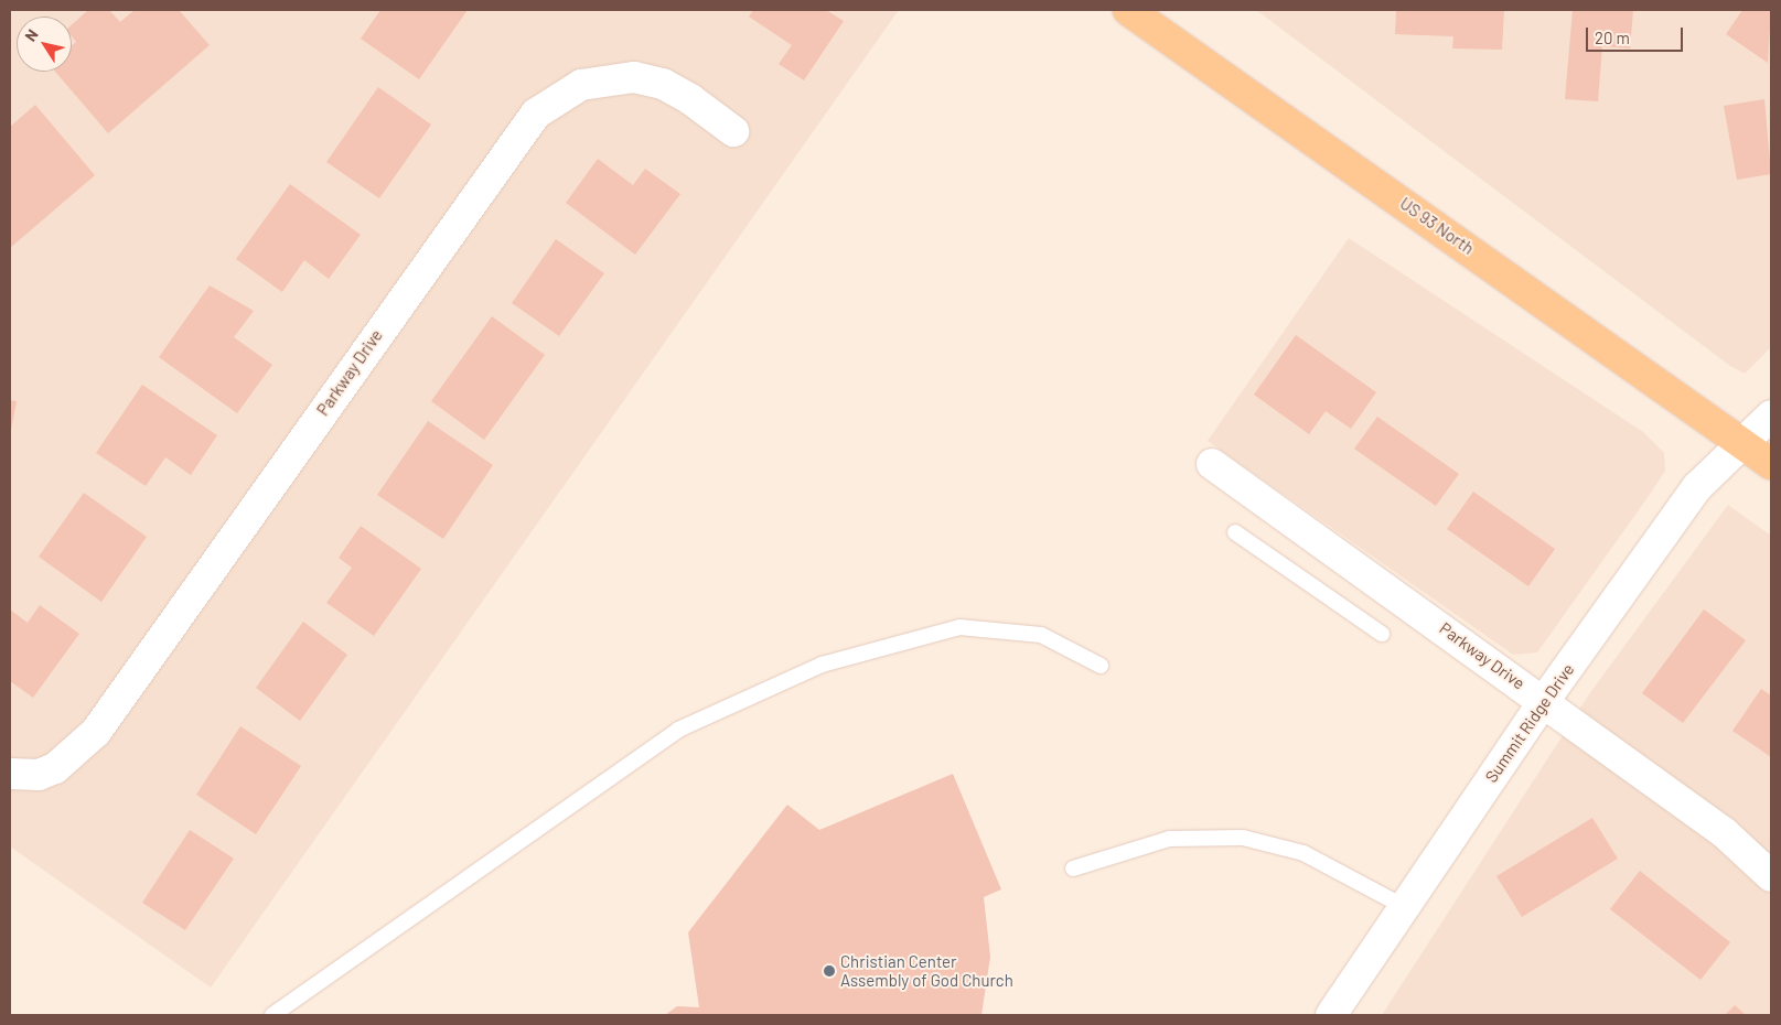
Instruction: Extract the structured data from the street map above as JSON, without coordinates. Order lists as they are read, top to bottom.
{
  "streets": {
    "main road": ["US 93 North"],
    "street": ["Parkway Drive", "Summit Ridge Drive"]
  },
  "crossings": [
    ["US 93 North", "Summit Ridge Drive"],
    ["Parkway Drive", "Summit Ridge Drive"]
  ],
  "places": ["Christian Center Assembly of God Church"],
  "scale_bar": "20 m",
  "north": "top left"
}
